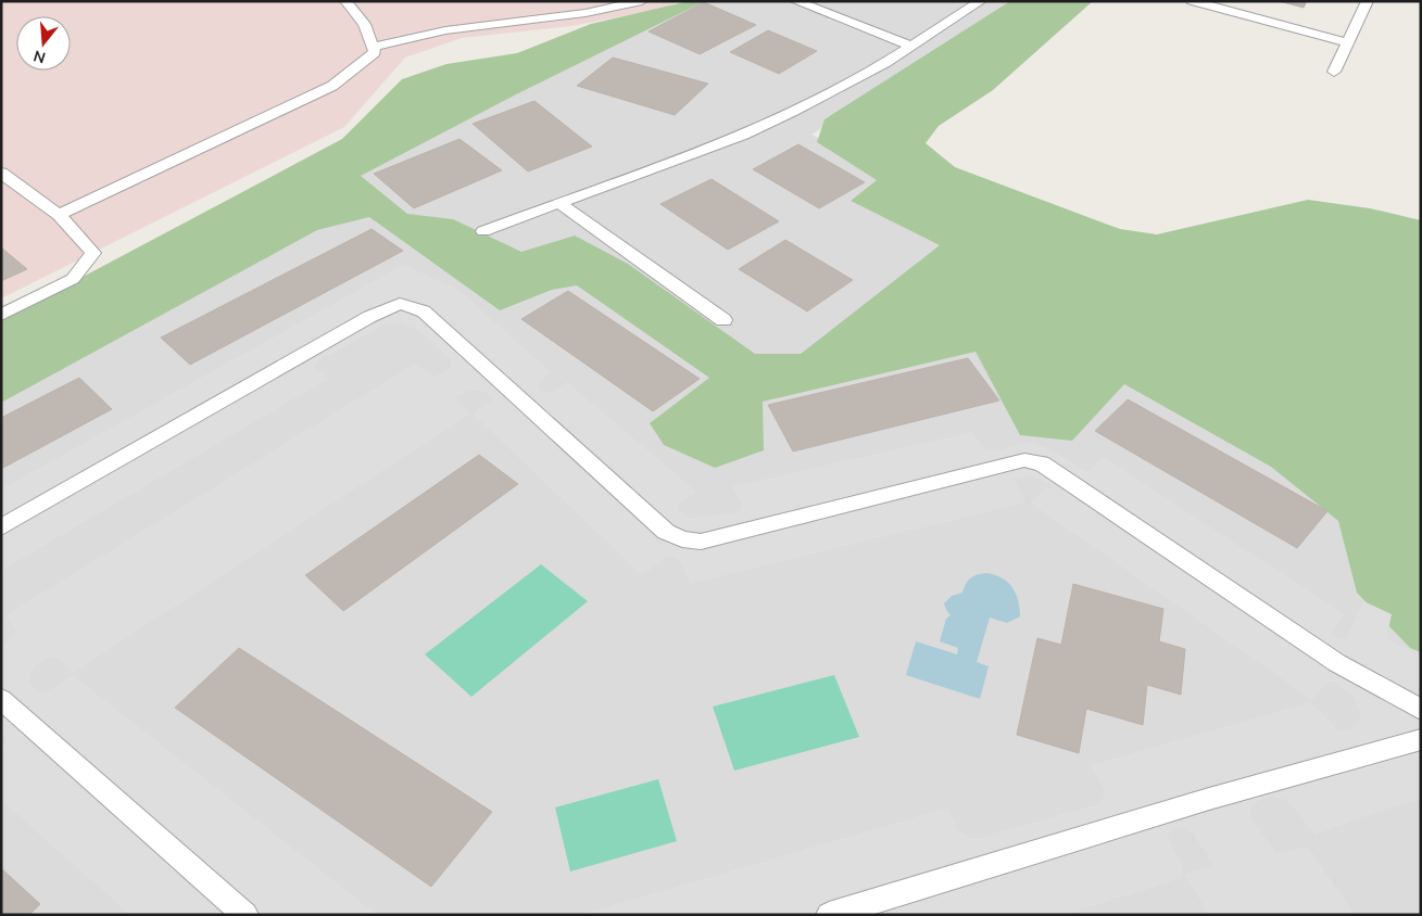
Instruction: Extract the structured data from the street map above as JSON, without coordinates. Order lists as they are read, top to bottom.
{
  "north": "bottom"
}
